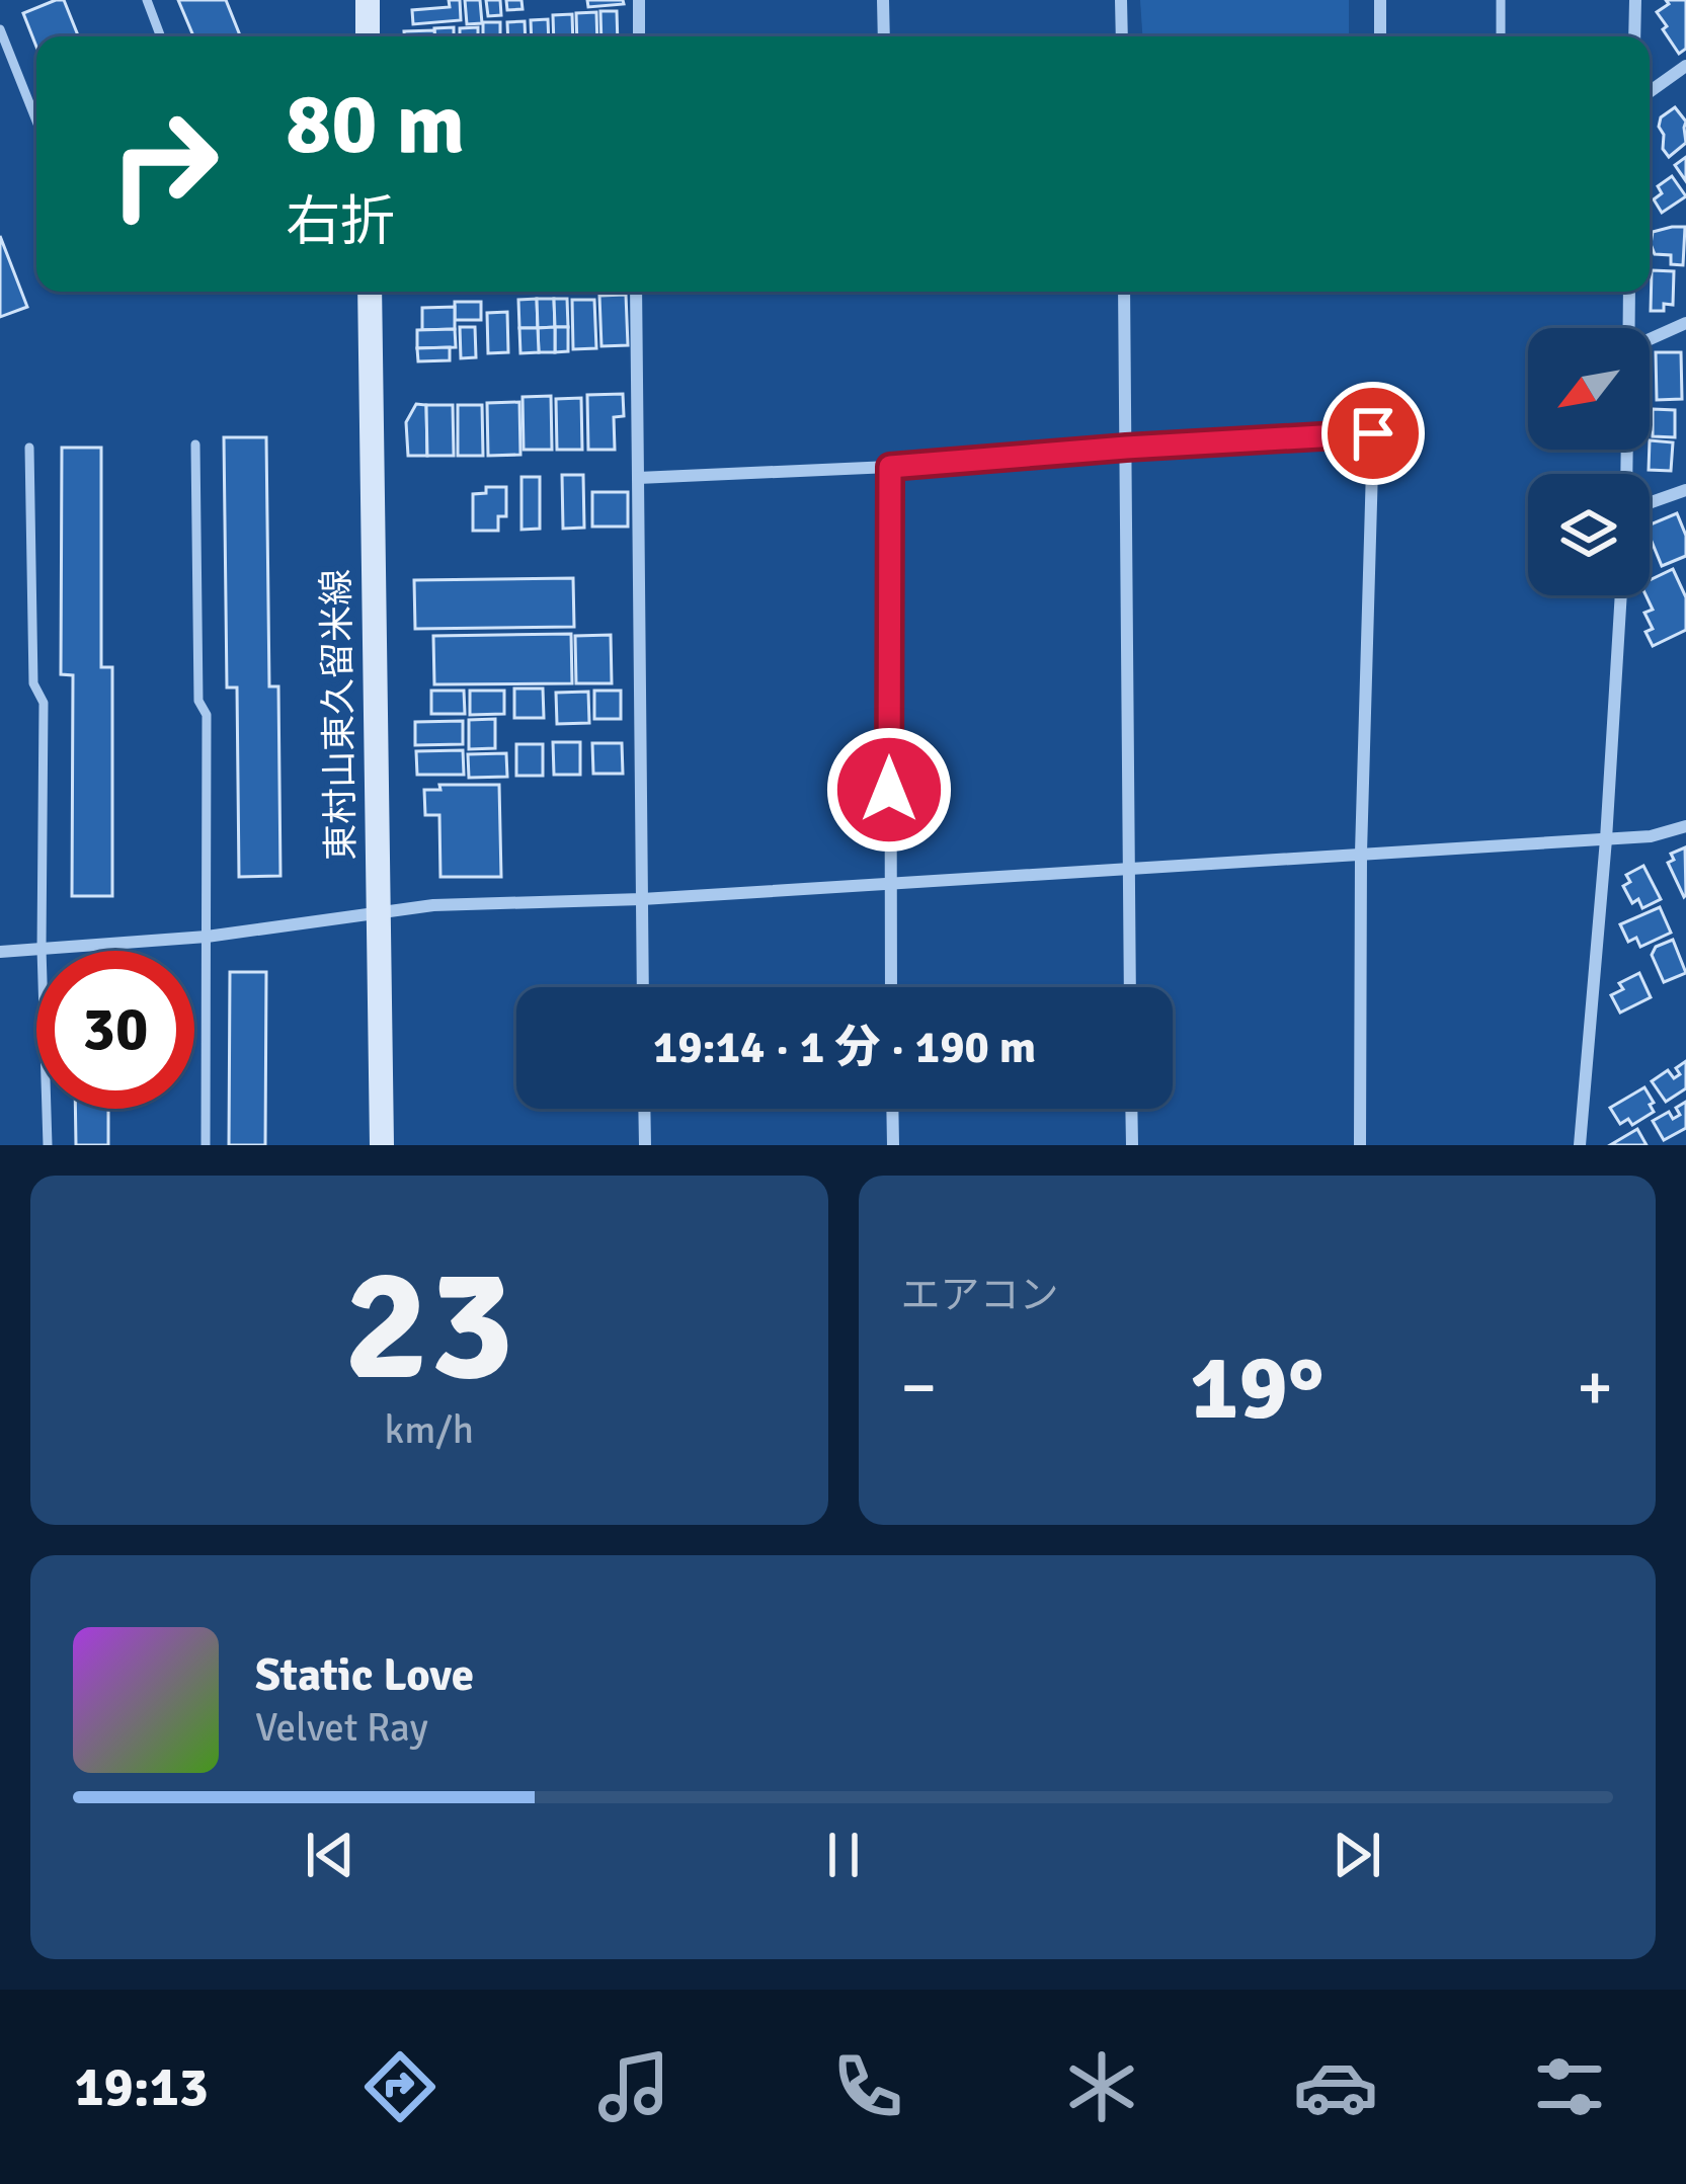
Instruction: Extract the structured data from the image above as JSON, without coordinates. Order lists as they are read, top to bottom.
{
  "streets": {
    "main road": ["東村山東久留米線"]
  },
  "north": "bottom left",
  "page": {
    "turn": ["80 m", "右折"],
    "limit": "30",
    "trip": "19:14 · 1 分 · 190 m",
    "tile": [
      ["23", "km/h"],
      "エアコン"
    ],
    "heat": ["−", "19°", "+"],
    "song": ["Static Love", "Velvet Ray"],
    "tabs": "19:13"
  }
}
